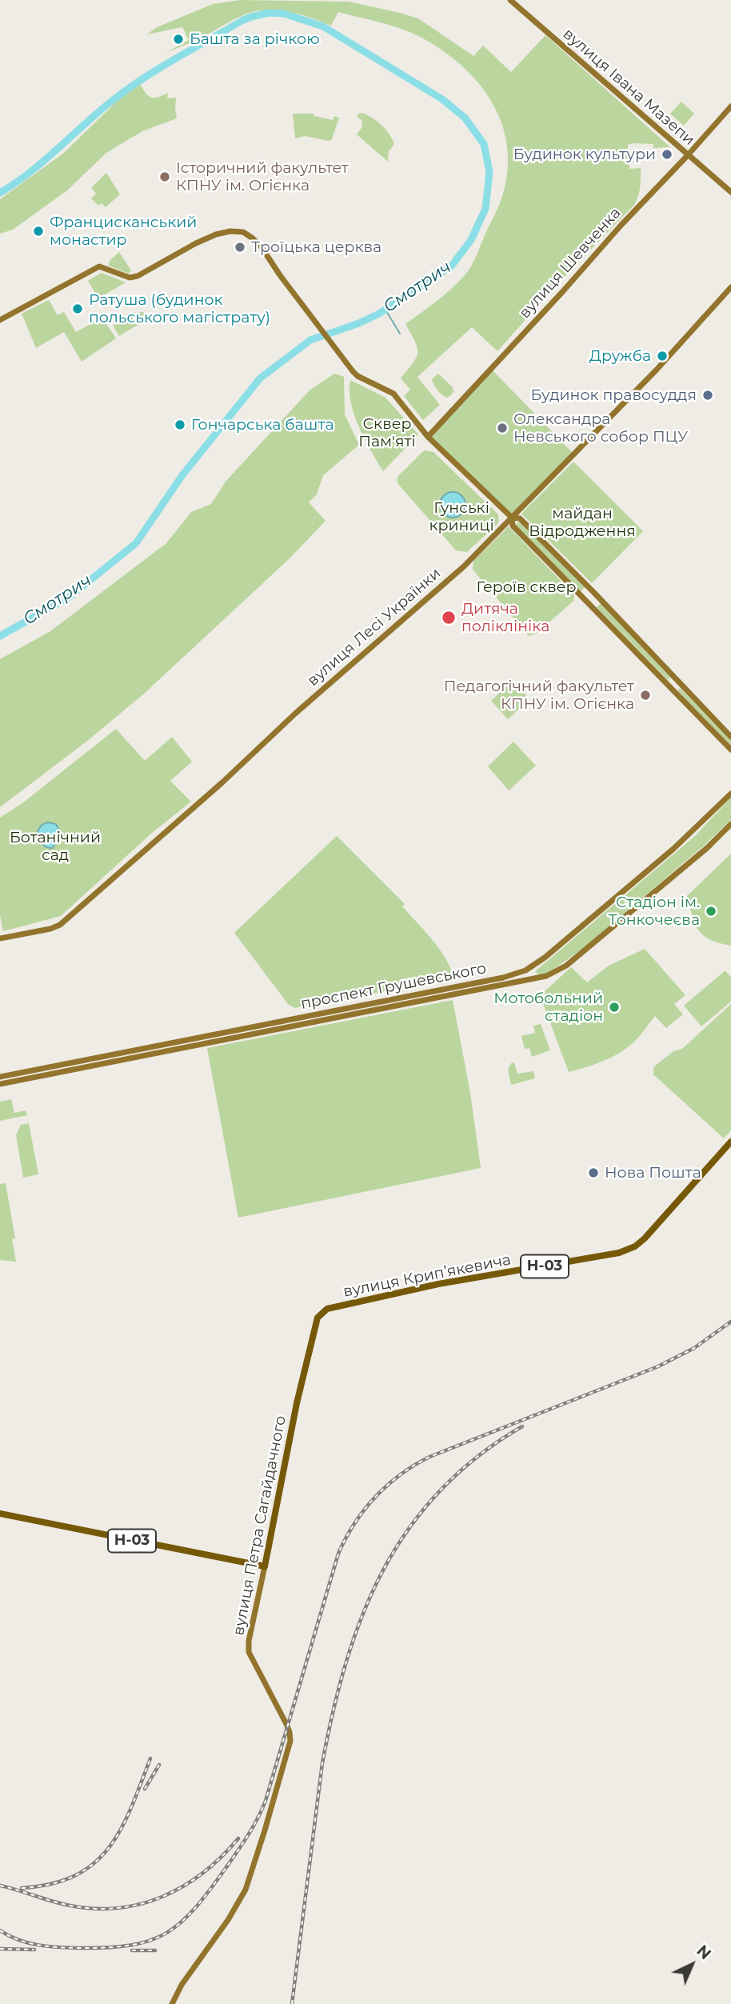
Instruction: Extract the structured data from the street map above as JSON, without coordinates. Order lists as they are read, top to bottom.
{
  "streets": {
    "main road": [
      "вулиця Івана Мазепи",
      "вулиця Шевченка",
      "вулиця Лесі Українки",
      "проспект Грушевського",
      "Н-03",
      "вулиця Крипʼякевича",
      "вулиця Петра Сагайдачного"
    ]
  },
  "crossings": [
    ["вулиця Івана Мазепи", "вулиця Шевченка"],
    ["Н-03", "вулиця Петра Сагайдачного"],
    ["вулиця Крипʼякевича", "вулиця Петра Сагайдачного"]
  ],
  "water": ["Смотрич"],
  "parks": [
    "Сквер Пам'яті",
    "Гунські криниці",
    "майдан Відродження",
    "Героїв сквер",
    "Ботанічний сад"
  ],
  "places": [
    "Башта за річкою",
    "Будинок культури",
    "Історичний факультет КПНУ ім. Огієнка",
    "Францисканський монастир",
    "Троїцька церква",
    "Ратуша (будинок польського магістрату)",
    "Дружба",
    "Будинок правосуддя",
    "Гончарська башта",
    "Олександра Невського собор ПЦУ",
    "Дитяча поліклініка",
    "Педагогічний факультет КПНУ ім. Огієнка",
    "Стадіон ім. Тонкочеєва",
    "Мотобольний стадіон",
    "Нова Пошта"
  ],
  "north": "top right"
}
